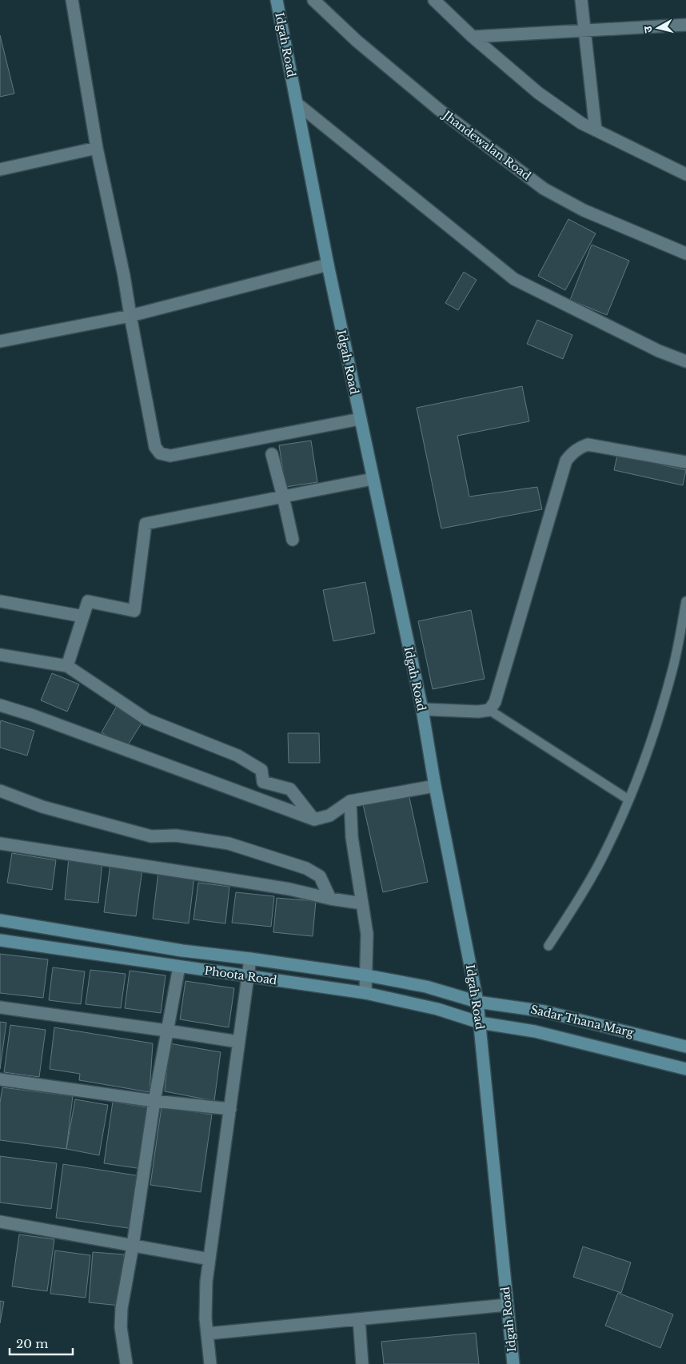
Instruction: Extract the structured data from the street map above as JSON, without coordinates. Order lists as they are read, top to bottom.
{
  "streets": {
    "street": [
      "Idgah Road",
      "Jhandewalan Road",
      "Phoota Road",
      "Sadar Thana Marg"
    ]
  },
  "crossings": [
    ["Idgah Road", "Phoota Road"],
    ["Idgah Road", "Sadar Thana Marg"],
    ["Phoota Road", "Sadar Thana Marg"]
  ],
  "scale_bar": "20 m",
  "north": "left"
}
